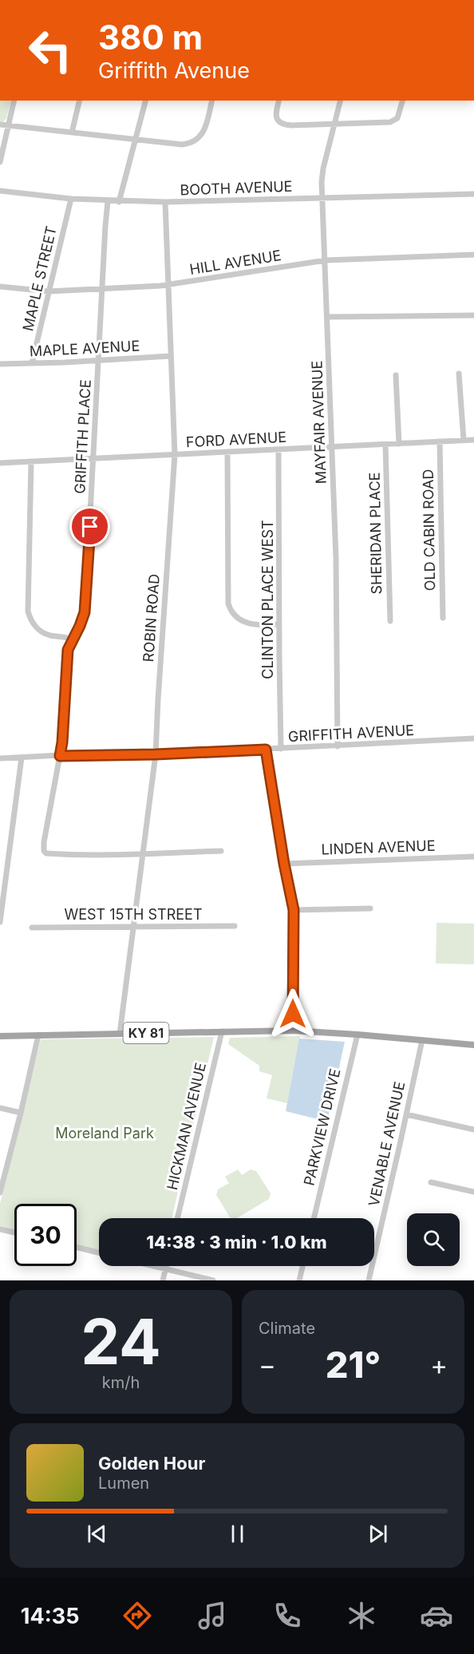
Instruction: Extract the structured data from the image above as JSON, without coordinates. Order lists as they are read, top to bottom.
{
  "streets": {
    "main road": ["KY 81"],
    "street": [
      "BOOTH AVENUE",
      "HILL AVENUE",
      "MAPLE STREET",
      "MAPLE AVENUE",
      "MAYFAIR AVENUE",
      "GRIFFITH PLACE",
      "FORD AVENUE",
      "OLD CABIN ROAD",
      "SHERIDAN PLACE",
      "CLINTON PLACE WEST",
      "ROBIN ROAD",
      "GRIFFITH AVENUE",
      "LINDEN AVENUE",
      "WEST 15TH STREET",
      "HICKMAN AVENUE",
      "PARKVIEW DRIVE",
      "VENABLE AVENUE"
    ]
  },
  "crossings": [
    ["BOOTH AVENUE", "MAPLE STREET"],
    ["BOOTH AVENUE", "MAYFAIR AVENUE"],
    ["BOOTH AVENUE", "GRIFFITH PLACE"],
    ["BOOTH AVENUE", "ROBIN ROAD"],
    ["HILL AVENUE", "MAPLE STREET"],
    ["HILL AVENUE", "MAYFAIR AVENUE"],
    ["HILL AVENUE", "GRIFFITH PLACE"],
    ["HILL AVENUE", "ROBIN ROAD"],
    ["MAPLE STREET", "MAPLE AVENUE"],
    ["MAPLE AVENUE", "GRIFFITH PLACE"],
    ["MAPLE AVENUE", "ROBIN ROAD"],
    ["MAYFAIR AVENUE", "FORD AVENUE"],
    ["MAYFAIR AVENUE", "GRIFFITH AVENUE"],
    ["GRIFFITH PLACE", "FORD AVENUE"],
    ["GRIFFITH PLACE", "ROBIN ROAD"],
    ["GRIFFITH PLACE", "GRIFFITH AVENUE"],
    ["FORD AVENUE", "OLD CABIN ROAD"],
    ["FORD AVENUE", "SHERIDAN PLACE"],
    ["FORD AVENUE", "CLINTON PLACE WEST"],
    ["FORD AVENUE", "ROBIN ROAD"],
    ["CLINTON PLACE WEST", "GRIFFITH AVENUE"],
    ["ROBIN ROAD", "GRIFFITH AVENUE"],
    ["ROBIN ROAD", "WEST 15TH STREET"],
    ["ROBIN ROAD", "KY 81"],
    ["KY 81", "HICKMAN AVENUE"],
    ["KY 81", "PARKVIEW DRIVE"],
    ["KY 81", "VENABLE AVENUE"]
  ],
  "parks": ["Moreland Park"],
  "page": {
    "turn": ["380 m", "Griffith Avenue"],
    "limit": "30",
    "trip": "14:38 · 3 min · 1.0 km",
    "tile": [
      ["24", "km/h"],
      "Climate"
    ],
    "heat": ["−", "21°", "+"],
    "song": ["Golden Hour", "Lumen"],
    "tabs": "14:35"
  }
}
